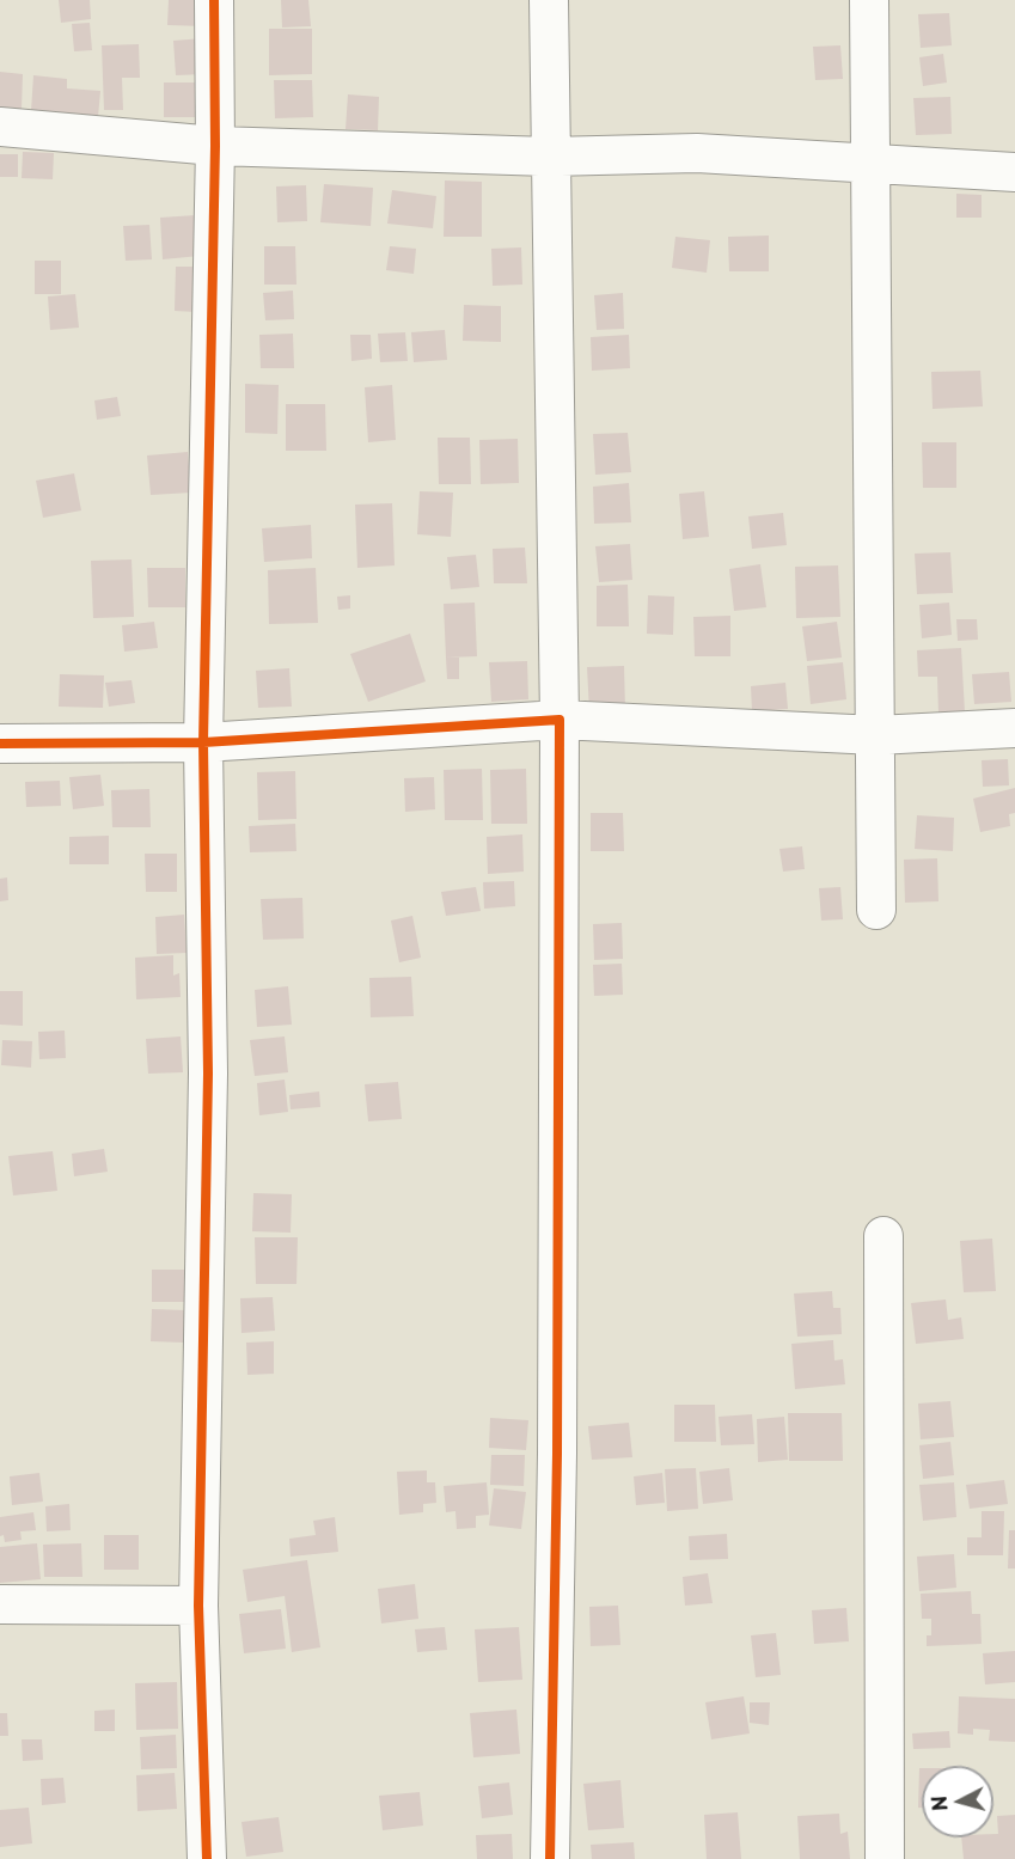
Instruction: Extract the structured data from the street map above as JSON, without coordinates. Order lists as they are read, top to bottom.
{
  "north": "left"
}
